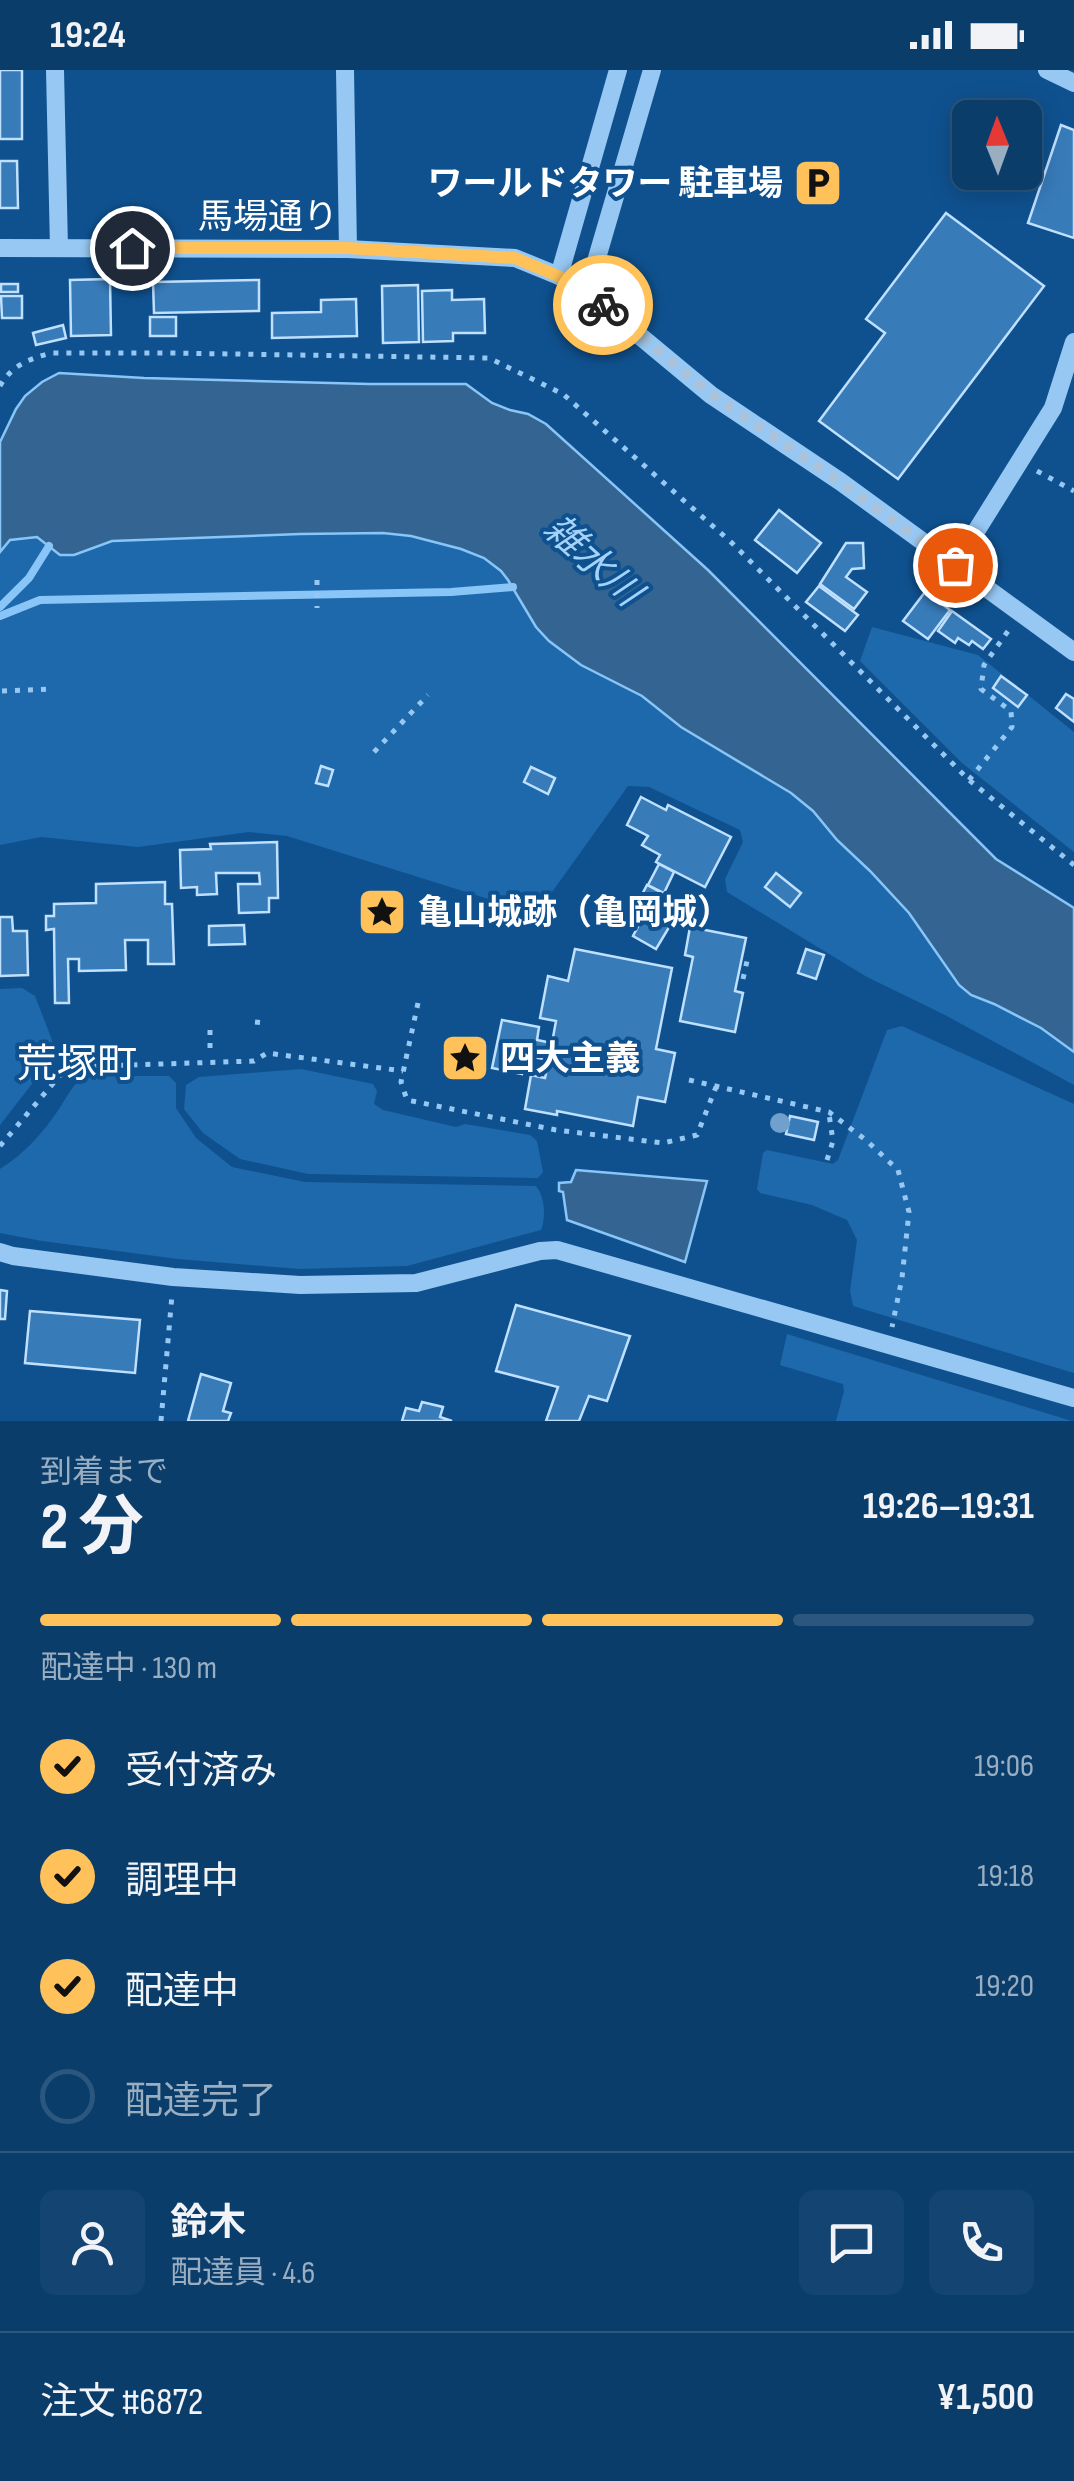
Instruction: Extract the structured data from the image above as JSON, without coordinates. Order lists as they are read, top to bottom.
{
  "streets": {
    "street": ["馬場通り"]
  },
  "districts": ["荒塚町"],
  "water": ["雑水川"],
  "places": {
    "parking": ["ワールドタワー 駐車場"],
    "place": ["亀山城跡（亀岡城）", "四大主義"]
  },
  "north": "top",
  "page": {
    "status": "19:24",
    "heading": ["2 分", "到着まで", "19:26–19:31"],
    "panel": [
      "鈴木",
      "配達員 · 4.6",
      "注文 #6872",
      "¥1,500"
    ],
    "bar": "配達中 · 130 m",
    "list": [
      ["受付済み", "19:06"],
      ["調理中", "19:18"],
      ["配達中", "19:20"],
      "配達完了"
    ]
  }
}
